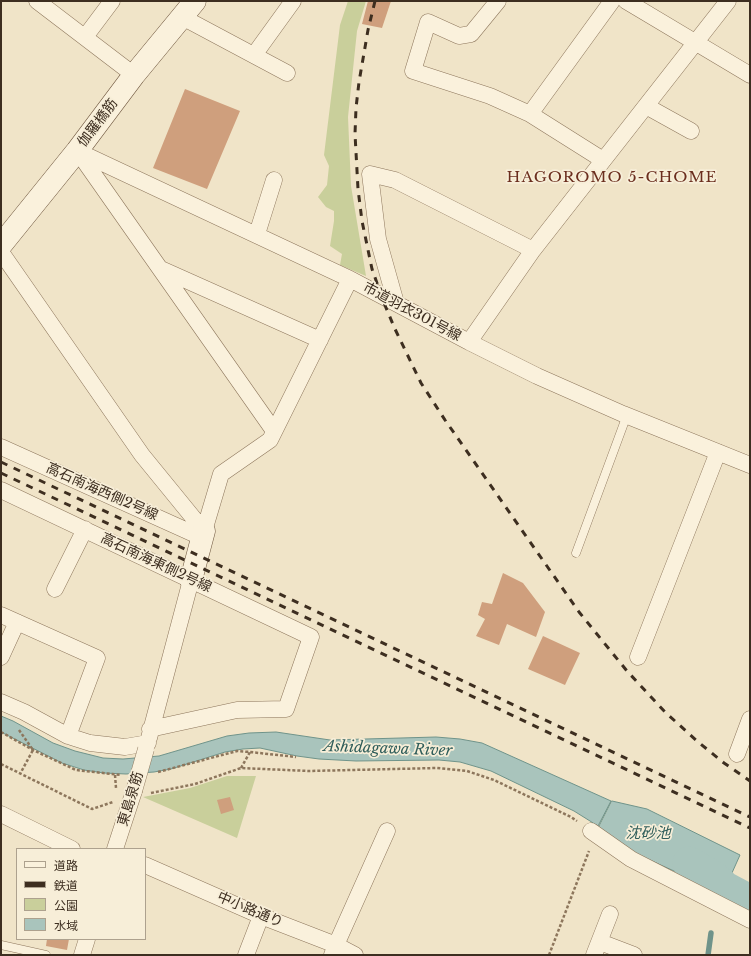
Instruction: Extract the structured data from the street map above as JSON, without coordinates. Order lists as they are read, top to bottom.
{
  "streets": {
    "street": [
      "伽羅橋筋",
      "市道羽衣301号線",
      "高石南海西側2号線",
      "高石南海東側2号線",
      "東島泉筋",
      "中小路通り"
    ]
  },
  "crossings": [
    ["伽羅橋筋", "市道羽衣301号線"],
    ["高石南海東側2号線", "東島泉筋"]
  ],
  "districts": ["HAGOROMO 5-CHOME"],
  "water": ["Ashidagawa River", "沈砂池"],
  "legend": [
    "道路",
    "鉄道",
    "公園",
    "水域"
  ]
}
